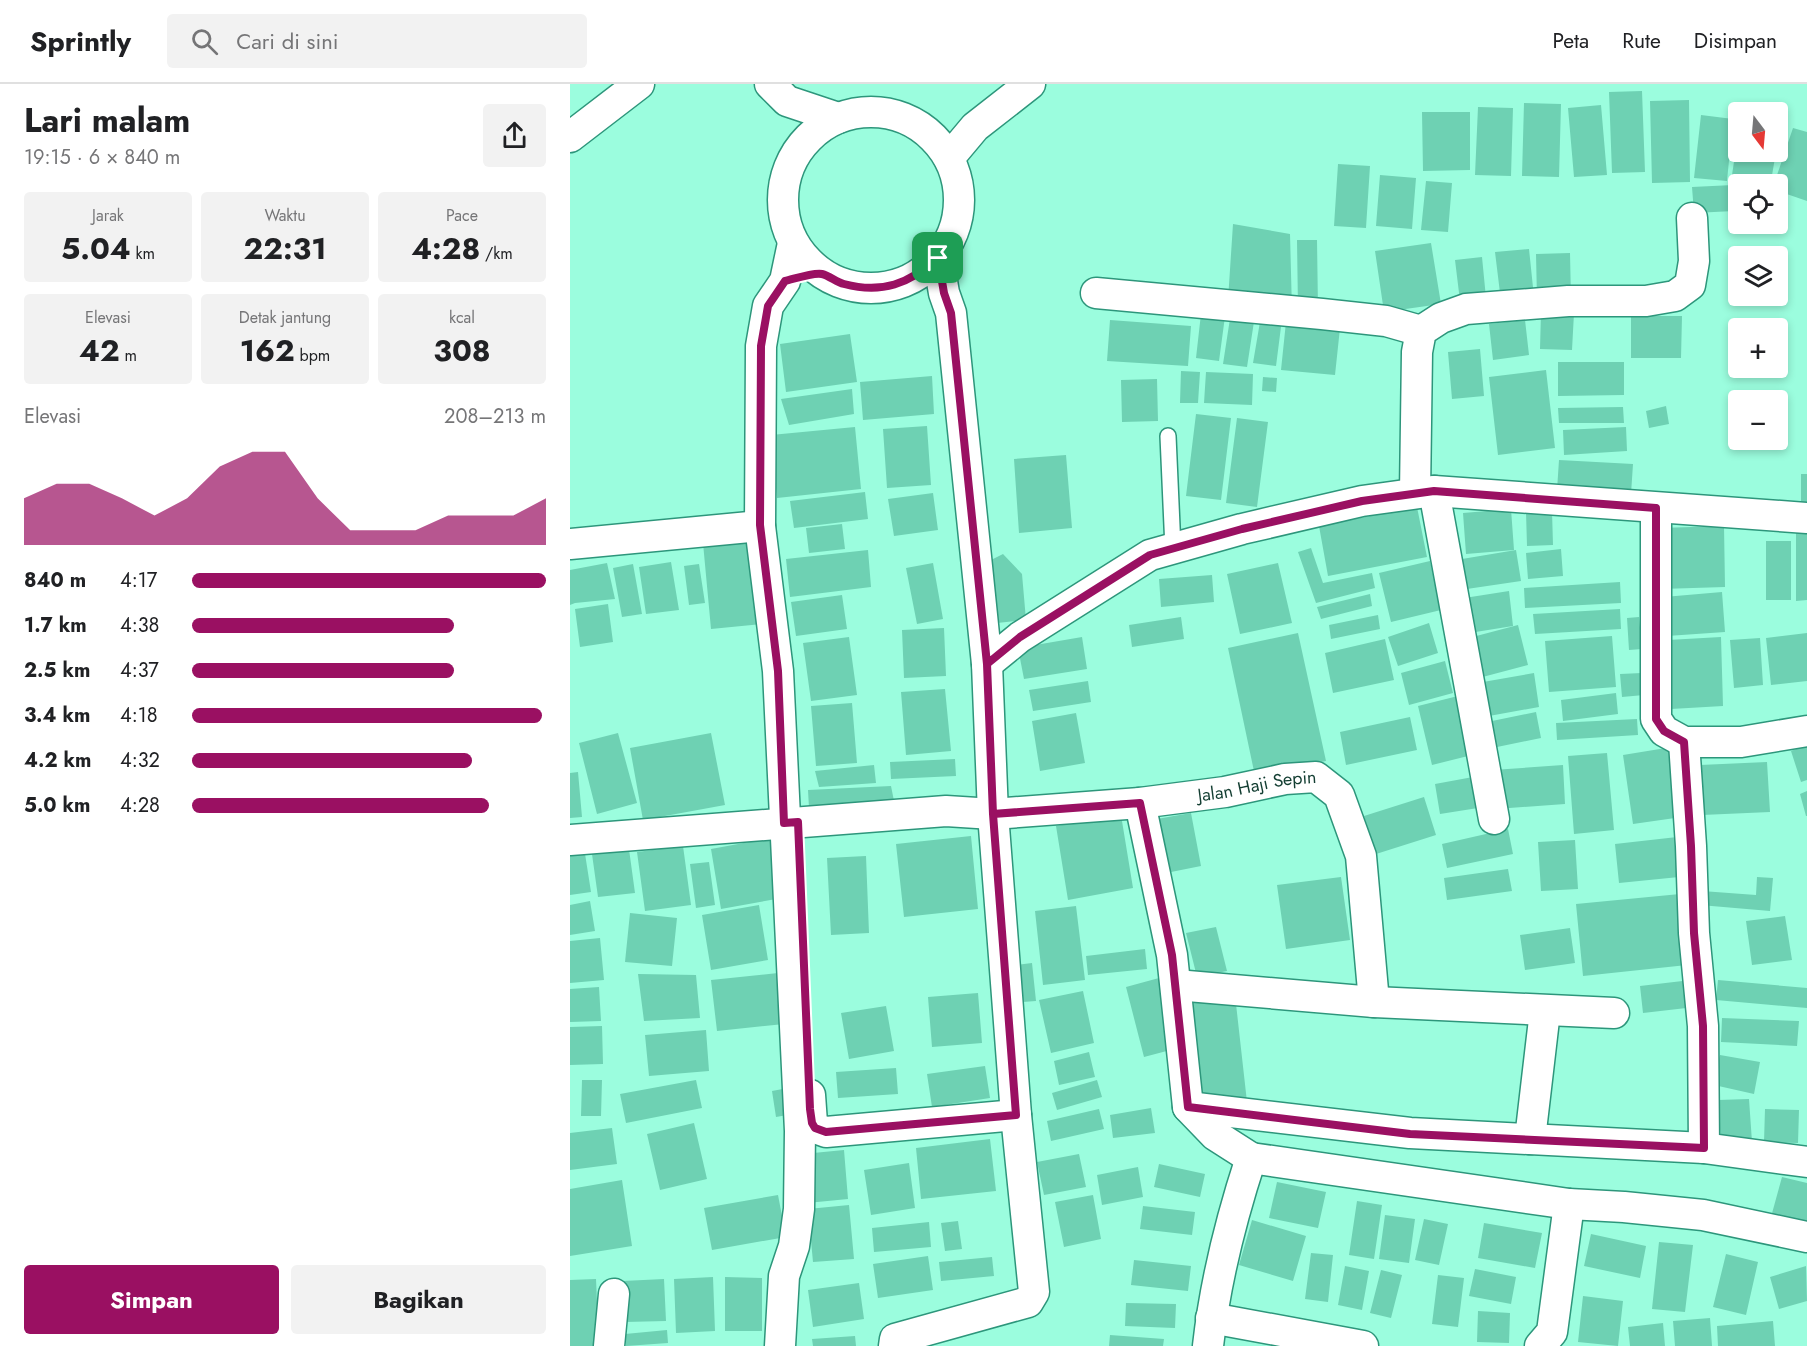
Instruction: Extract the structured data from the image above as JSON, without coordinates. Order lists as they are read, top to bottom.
{
  "streets": {
    "street": ["Jalan Haji Sepin"]
  },
  "north": "bottom",
  "page": {
    "header": "Sprintly",
    "search": "Cari di sini",
    "nav": ["Peta", "Rute", "Disimpan"],
    "heading": ["Lari malam", "19:15 · 6 × 840 m"],
    "map_buttons": ["+", "−"],
    "stats": [
      ["Jarak", "5.04 km"],
      ["Waktu", "22:31"],
      ["Pace", "4:28 /km"],
      ["Elevasi", "42 m"],
      ["Detak jantung", "162 bpm"],
      ["kcal", "308"]
    ],
    "chart": ["Elevasi", "208–213 m"],
    "list": [
      {
        "name": "840 m",
        "note": "4:17"
      },
      {
        "name": "1.7 km",
        "note": "4:38"
      },
      {
        "name": "2.5 km",
        "note": "4:37"
      },
      {
        "name": "3.4 km",
        "note": "4:18"
      },
      {
        "name": "4.2 km",
        "note": "4:32"
      },
      {
        "name": "5.0 km",
        "note": "4:28"
      }
    ],
    "buttons": ["Simpan", "Bagikan"]
  }
}
